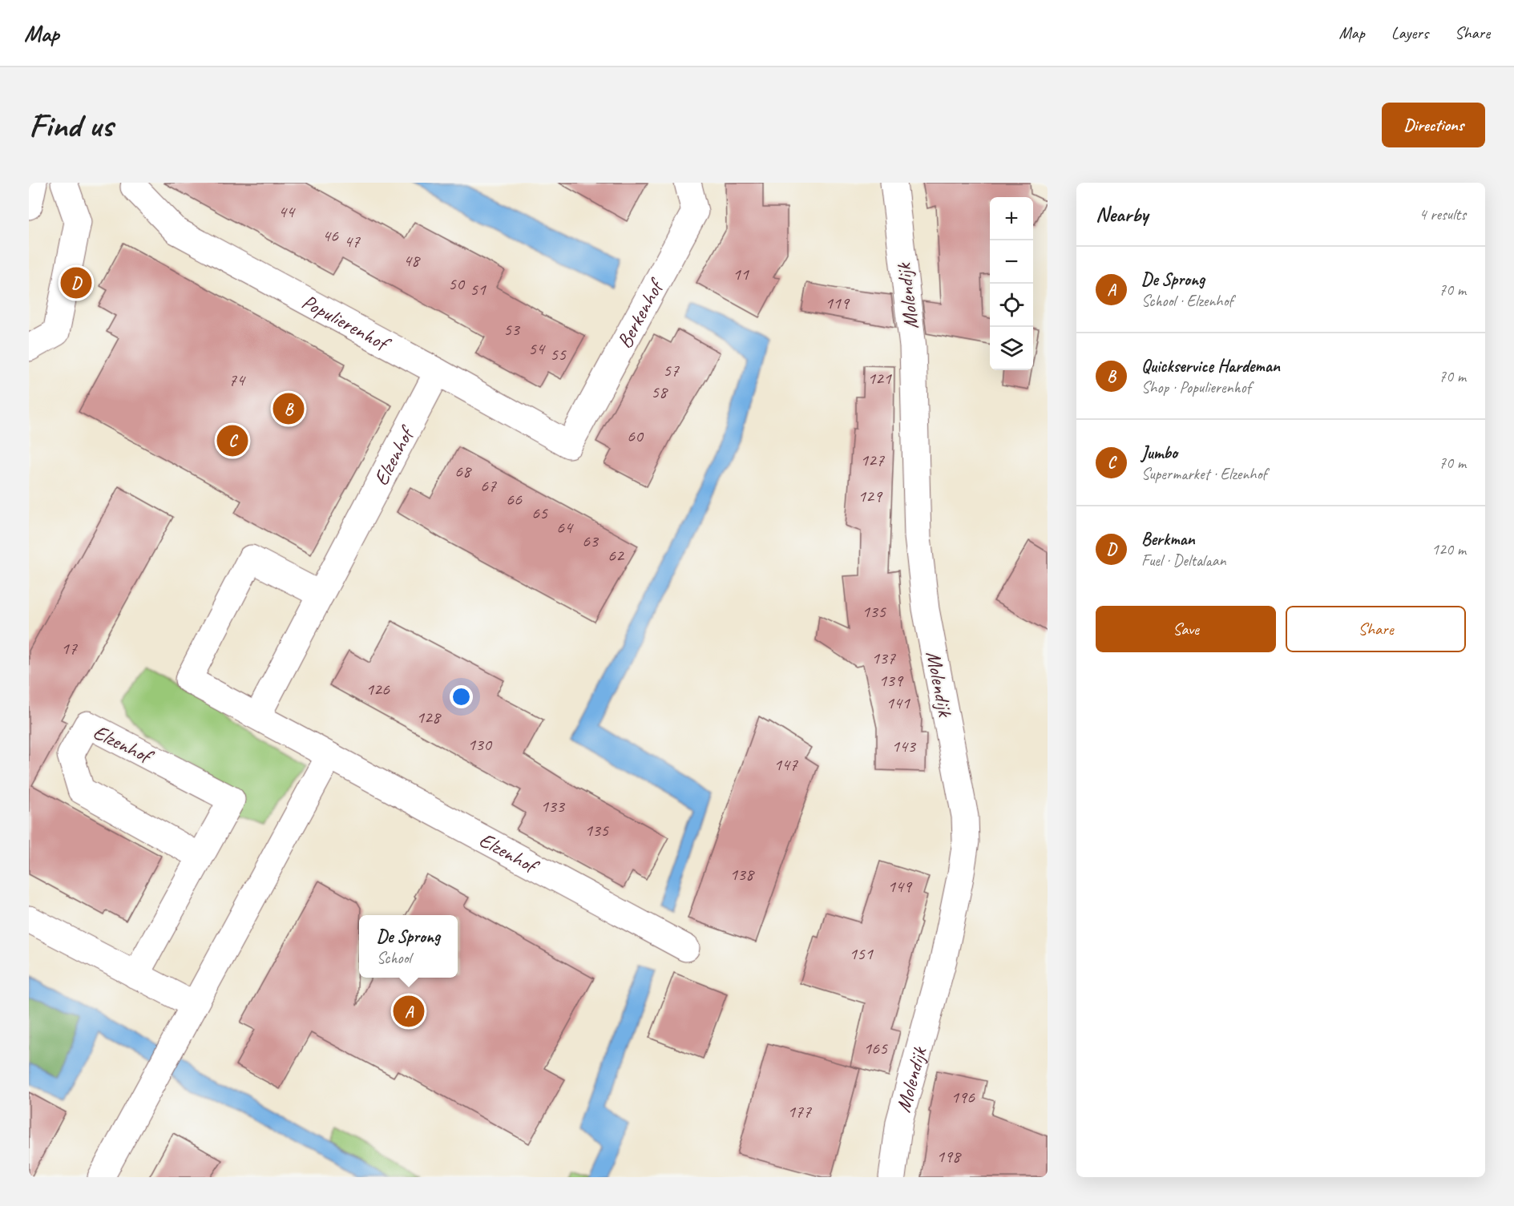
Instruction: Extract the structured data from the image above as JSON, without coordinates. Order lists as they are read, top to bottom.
{
  "streets": {
    "street": [
      "Molendijk",
      "Berkenhof",
      "Populierenhof",
      "Elzenhof"
    ]
  },
  "crossings": [
    ["Berkenhof", "Populierenhof"],
    ["Populierenhof", "Elzenhof"]
  ],
  "house_numbers": [
    "44",
    "46",
    "47",
    "48",
    "11",
    "50",
    "51",
    "119",
    "53",
    "54",
    "55",
    "57",
    "121",
    "74",
    "58",
    "60",
    "127",
    "68",
    "67",
    "129",
    "66",
    "65",
    "64",
    "63",
    "62",
    "135",
    "17",
    "137",
    "139",
    "126",
    "141",
    "128",
    "130",
    "143",
    "147",
    "133",
    "135",
    "138",
    "149",
    "151",
    "165",
    "196",
    "177",
    "198"
  ],
  "page": {
    "header": "Map",
    "nav": ["Map", "Layers", "Share"],
    "buttons": [
      "Directions",
      ["Save", "Share"]
    ],
    "title": "Find us",
    "heading": ["Nearby", "4 results"],
    "map_buttons": ["+", "−"],
    "list": [
      {
        "mark": "A",
        "name": "De Sprong",
        "note": "School · Elzenhof",
        "value": "70 m"
      },
      {
        "mark": "B",
        "name": "Quickservice Hardeman",
        "note": "Shop · Populierenhof",
        "value": "70 m"
      },
      {
        "mark": "C",
        "name": "Jumbo",
        "note": "Supermarket · Elzenhof",
        "value": "70 m"
      },
      {
        "mark": "D",
        "name": "Berkman",
        "note": "Fuel · Deltalaan",
        "value": "120 m"
      }
    ],
    "pins": [
      "D",
      "B",
      "C",
      "A"
    ],
    "popup": ["De Sprong", "School"]
  }
}
